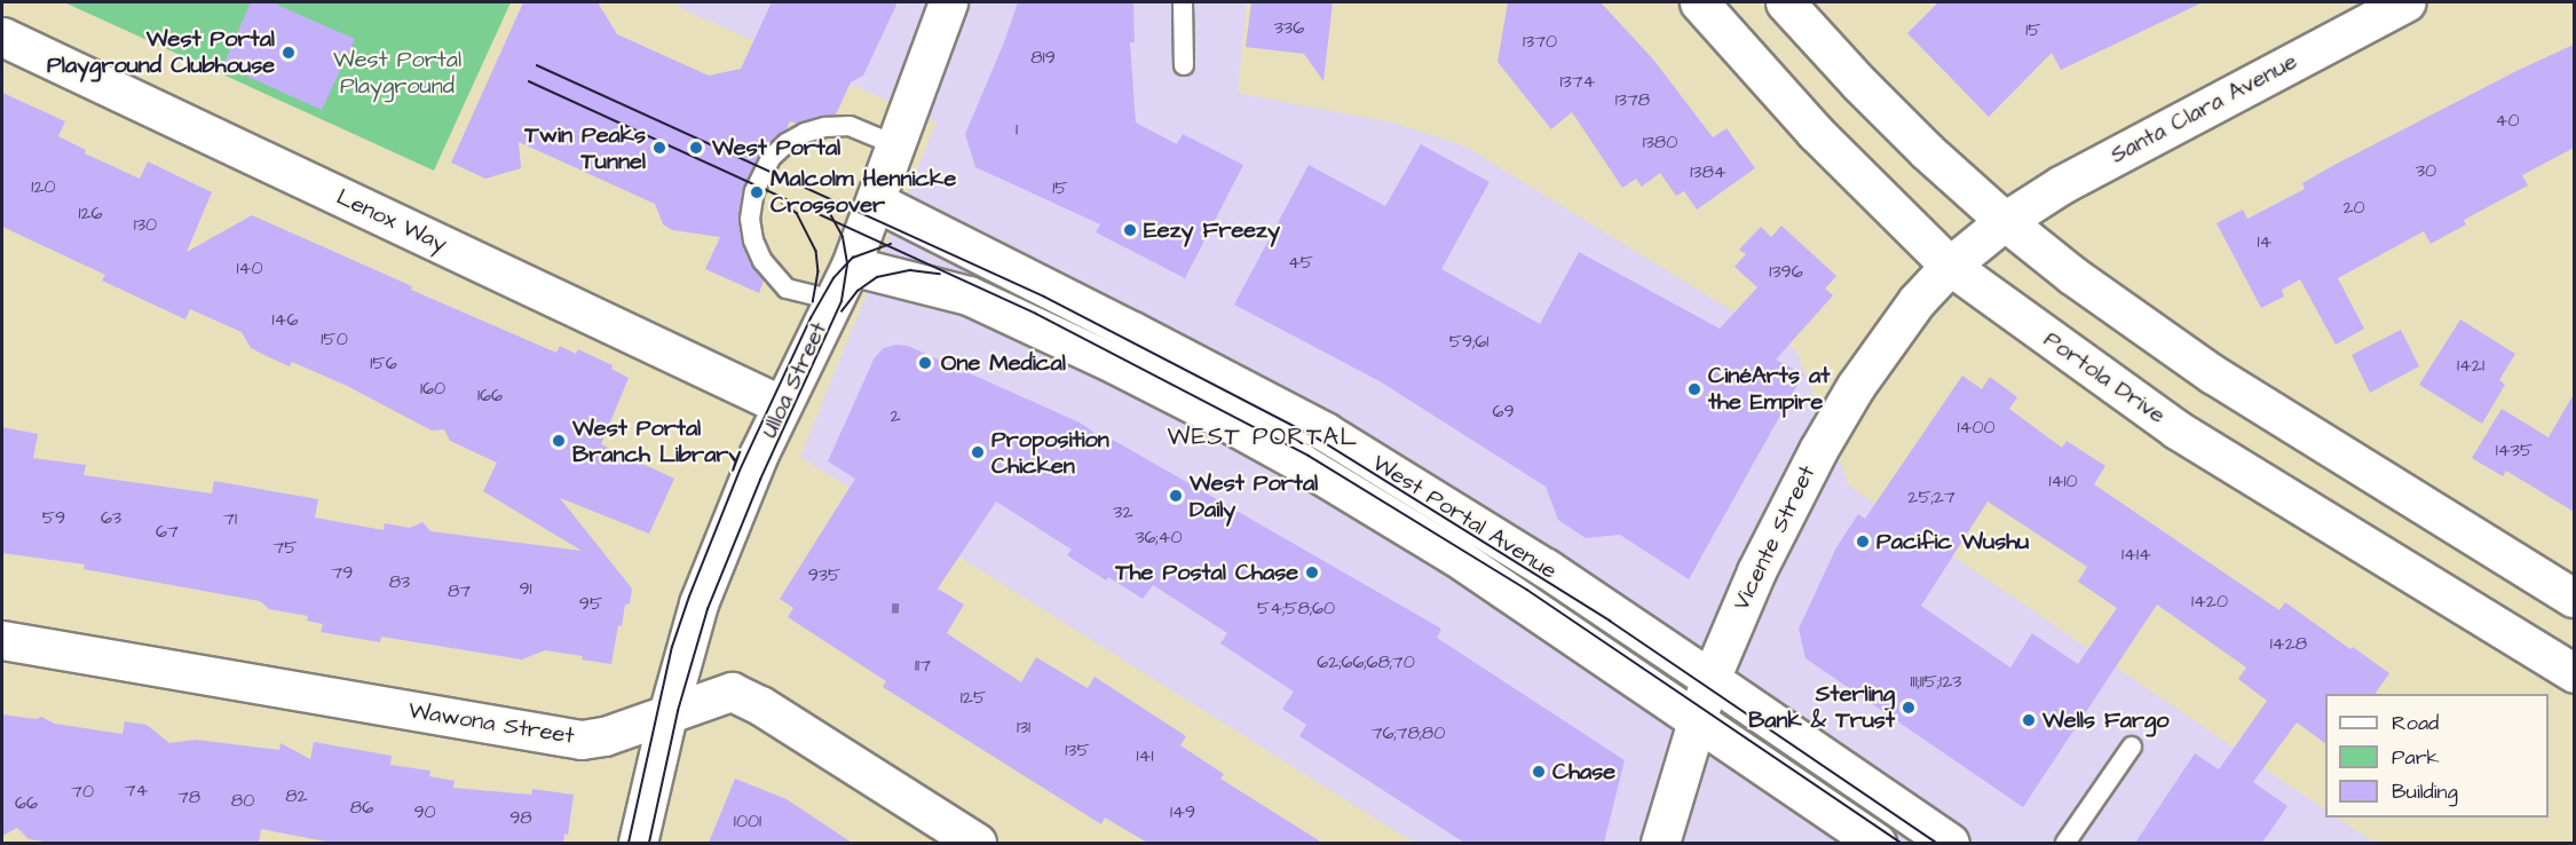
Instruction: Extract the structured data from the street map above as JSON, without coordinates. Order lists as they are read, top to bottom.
{
  "streets": {
    "street": [
      "Santa Clara Avenue",
      "Lenox Way",
      "Portola Drive",
      "Ulloa Street",
      "West Portal Avenue",
      "Vicente Street",
      "Wawona Street"
    ]
  },
  "crossings": [
    ["Santa Clara Avenue", "Portola Drive"],
    ["Santa Clara Avenue", "Vicente Street"],
    ["Lenox Way", "Ulloa Street"],
    ["Portola Drive", "Vicente Street"],
    ["Ulloa Street", "West Portal Avenue"],
    ["Ulloa Street", "Wawona Street"],
    ["West Portal Avenue", "Vicente Street"]
  ],
  "districts": ["WEST PORTAL"],
  "parks": ["West Portal Playground"],
  "places": [
    "West Portal Playground Clubhouse",
    "Twin Peaks Tunnel",
    "West Portal",
    "Malcolm Hennicke Crossover",
    "Eezy Freezy",
    "One Medical",
    "CinéArts at the Empire",
    "West Portal Branch Library",
    "Proposition Chicken",
    "West Portal Daily",
    "Pacific Wushu",
    "The Postal Chase",
    "Sterling Bank & Trust",
    "Wells Fargo",
    "Chase"
  ],
  "house_numbers": [
    "336",
    "15",
    "1370",
    "819",
    "1374",
    "1378",
    "40",
    "1",
    "1380",
    "30",
    "1384",
    "120",
    "15",
    "20",
    "126",
    "130",
    "14",
    "45",
    "140",
    "1396",
    "146",
    "150",
    "59;61",
    "156",
    "1421",
    "160",
    "166",
    "69",
    "2",
    "1400",
    "1435",
    "1410",
    "25;27",
    "32",
    "59",
    "63",
    "71",
    "67",
    "36;40",
    "75",
    "1414",
    "79",
    "935",
    "83",
    "91",
    "87",
    "1420",
    "95",
    "111",
    "54;58;60",
    "1428",
    "62;66;68;70",
    "117",
    "111;115;123",
    "125",
    "131",
    "76;78;80",
    "135",
    "141",
    "74",
    "70",
    "82",
    "78",
    "80",
    "66",
    "86",
    "90",
    "149",
    "98",
    "1001"
  ],
  "legend": ["Road", "Park", "Building"]
}
